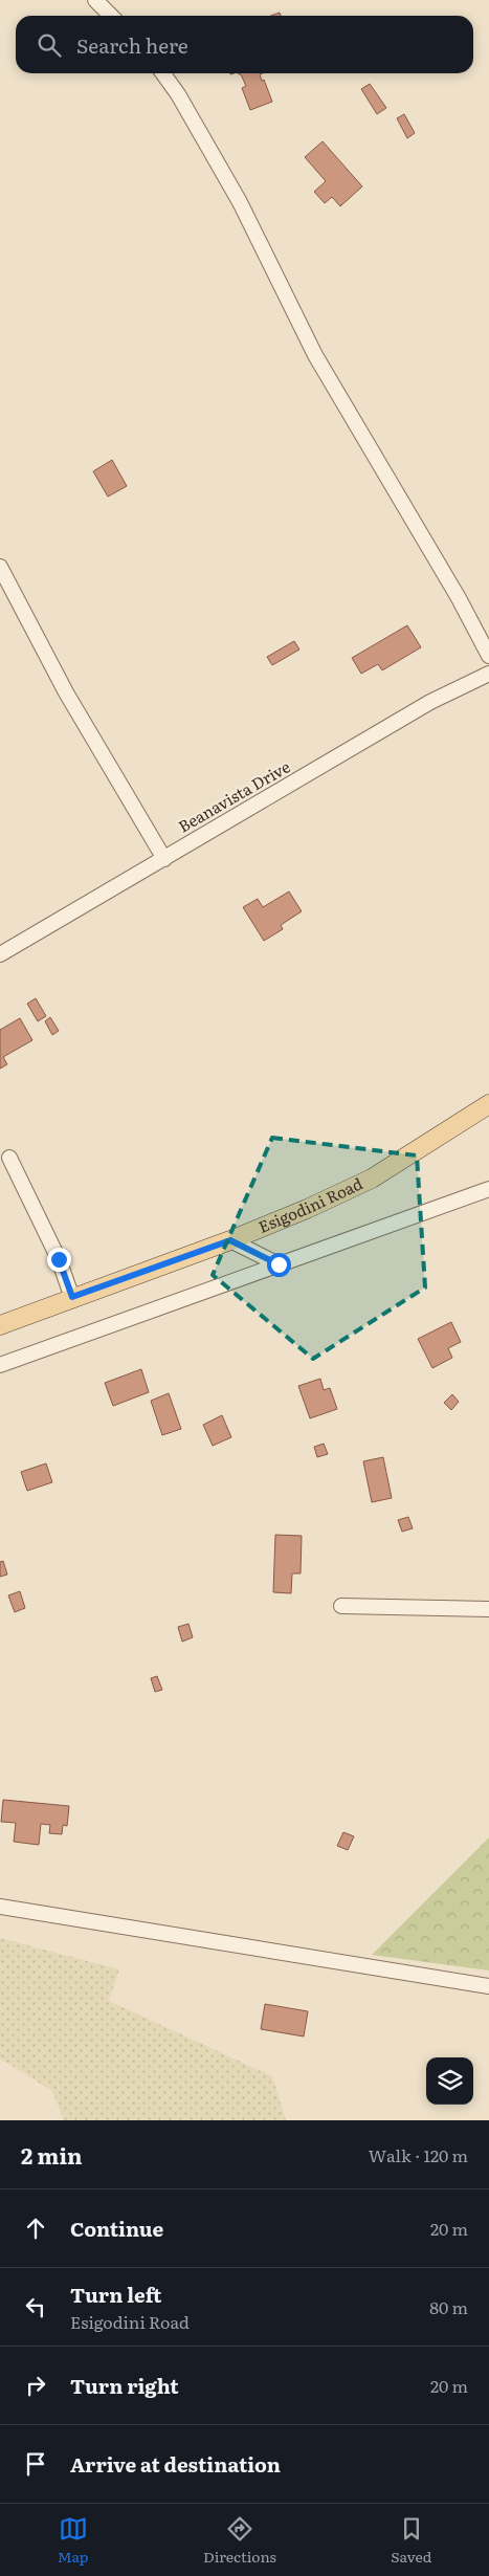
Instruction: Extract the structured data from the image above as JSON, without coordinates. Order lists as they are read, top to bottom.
{
  "streets": {
    "main road": ["Esigodini Road"],
    "street": ["Beanavista Drive"]
  },
  "page": {
    "search": "Search here",
    "heading": ["2 min", "Walk · 120 m"],
    "list": [
      ["Continue", "20 m"],
      ["Turn left", "Esigodini Road", "80 m"],
      ["Turn right", "20 m"],
      "Arrive at destination"
    ],
    "nav": ["Map", "Directions", "Saved"]
  }
}
